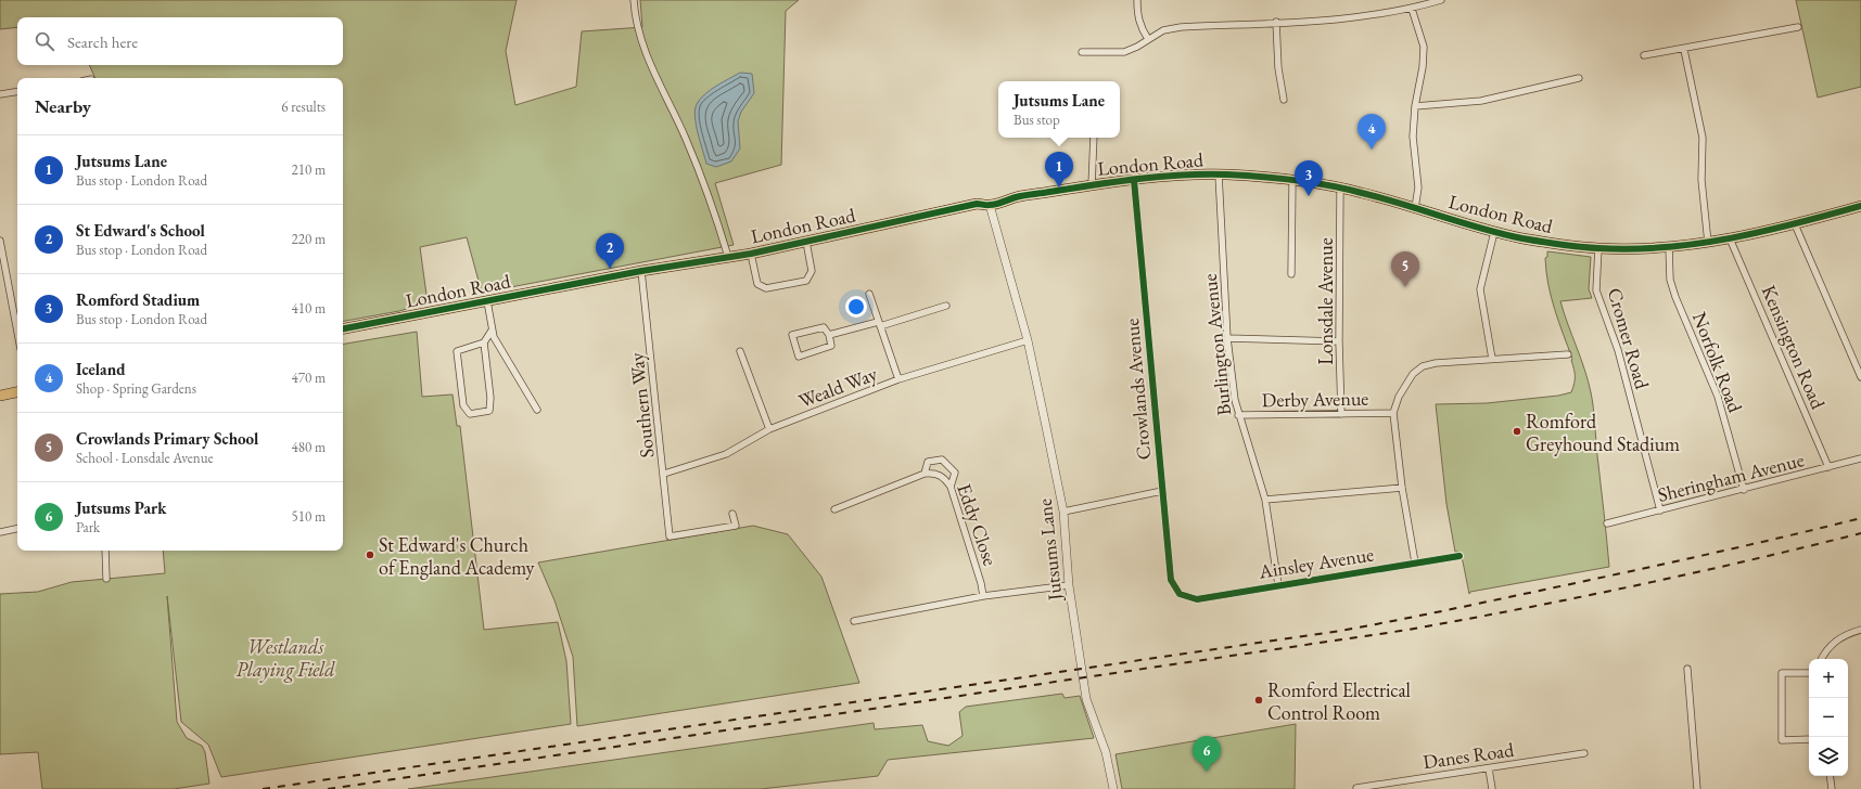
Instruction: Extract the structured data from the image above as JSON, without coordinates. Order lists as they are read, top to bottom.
{
  "streets": {
    "main road": ["London Road"],
    "street": [
      "Lonsdale Avenue",
      "Cromer Road",
      "Burlington Avenue",
      "Kensington Road",
      "Norfolk Road",
      "Weald Way",
      "Crowlands Avenue",
      "Derby Avenue",
      "Southern Way",
      "Sheringham Avenue",
      "Eddy Close",
      "Jutsums Lane",
      "Ainsley Avenue",
      "Danes Road"
    ]
  },
  "crossings": [
    ["London Road", "Lonsdale Avenue"],
    ["London Road", "Cromer Road"],
    ["London Road", "Burlington Avenue"],
    ["London Road", "Kensington Road"],
    ["London Road", "Norfolk Road"],
    ["London Road", "Crowlands Avenue"],
    ["London Road", "Southern Way"],
    ["London Road", "Jutsums Lane"],
    ["Lonsdale Avenue", "Derby Avenue"],
    ["Cromer Road", "Sheringham Avenue"],
    ["Burlington Avenue", "Derby Avenue"],
    ["Burlington Avenue", "Ainsley Avenue"],
    ["Kensington Road", "Sheringham Avenue"],
    ["Norfolk Road", "Sheringham Avenue"],
    ["Weald Way", "Southern Way"],
    ["Weald Way", "Jutsums Lane"],
    ["Crowlands Avenue", "Ainsley Avenue"]
  ],
  "parks": ["Westlands Playing Field"],
  "places": ["Romford Greyhound Stadium", "St Edward's Church of England Academy", "Romford Electrical Control Room"],
  "page": {
    "search": "Search here",
    "heading": ["Nearby", "6 results"],
    "popup": ["Jutsums Lane", "Bus stop"],
    "pins": [
      "4",
      "1",
      "3",
      "2",
      "5",
      "6"
    ],
    "list": [
      {
        "mark": "1",
        "name": "Jutsums Lane",
        "note": "Bus stop · London Road",
        "value": "210 m"
      },
      {
        "mark": "2",
        "name": "St Edward's School",
        "note": "Bus stop · London Road",
        "value": "220 m"
      },
      {
        "mark": "3",
        "name": "Romford Stadium",
        "note": "Bus stop · London Road",
        "value": "410 m"
      },
      {
        "mark": "4",
        "name": "Iceland",
        "note": "Shop · Spring Gardens",
        "value": "470 m"
      },
      {
        "mark": "5",
        "name": "Crowlands Primary School",
        "note": "School · Lonsdale Avenue",
        "value": "480 m"
      },
      {
        "mark": "6",
        "name": "Jutsums Park",
        "note": "Park",
        "value": "510 m"
      }
    ],
    "map_buttons": ["+", "−"]
  }
}
